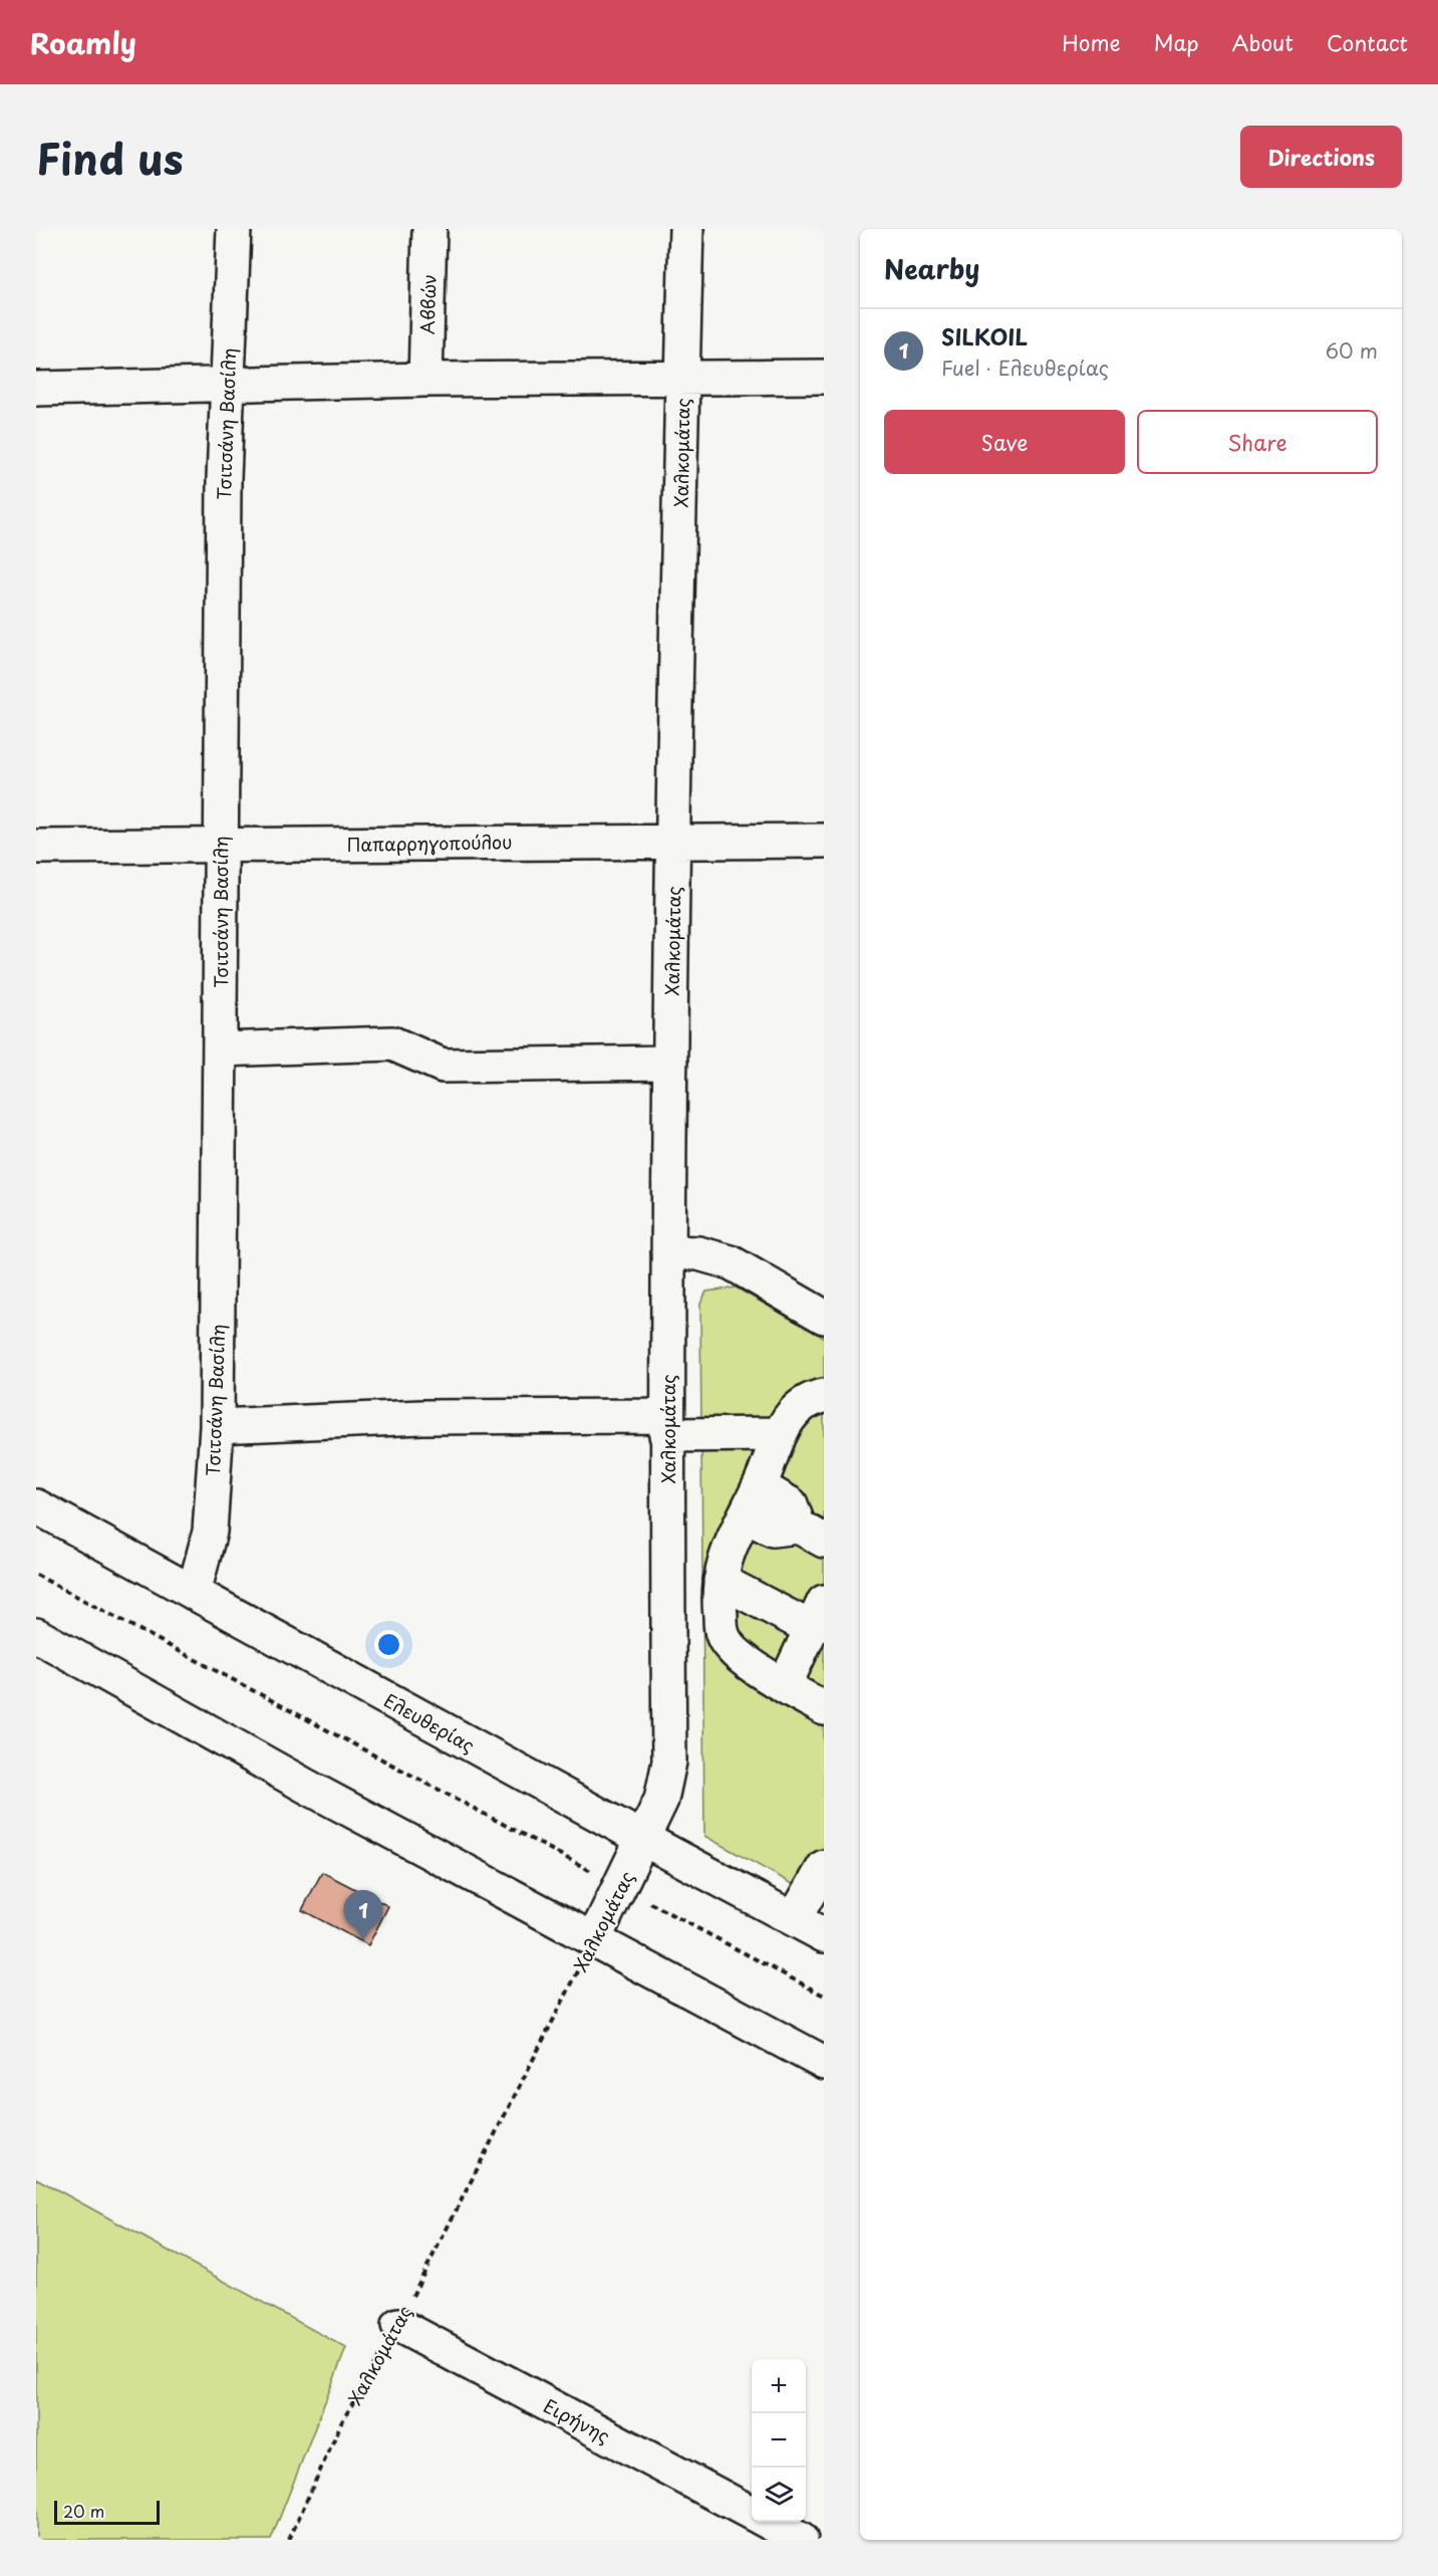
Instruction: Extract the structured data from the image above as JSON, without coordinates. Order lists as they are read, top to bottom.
{
  "streets": {
    "street": [
      "Αββών",
      "Τσιτσάνη Βασίλη",
      "Χαλκομάτας",
      "Παπαρρηγοπούλου",
      "Ελευθερίας",
      "Ειρήνης"
    ]
  },
  "crossings": [
    ["Τσιτσάνη Βασίλη", "Παπαρρηγοπούλου"],
    ["Τσιτσάνη Βασίλη", "Ελευθερίας"],
    ["Χαλκομάτας", "Παπαρρηγοπούλου"],
    ["Χαλκομάτας", "Ελευθερίας"],
    ["Χαλκομάτας", "Ειρήνης"]
  ],
  "scale_bar": "20 m",
  "page": {
    "header": "Roamly",
    "nav": [
      "Home",
      "Map",
      "About",
      "Contact"
    ],
    "title": "Find us",
    "buttons": [
      "Directions",
      ["Save", "Share"]
    ],
    "heading": "Nearby",
    "list": [
      {
        "mark": "1",
        "name": "SILKOIL",
        "note": "Fuel · Ελευθερίας",
        "value": "60 m"
      }
    ],
    "pins": "1",
    "map_buttons": ["+", "−"],
    "scale": "20 m"
  }
}
